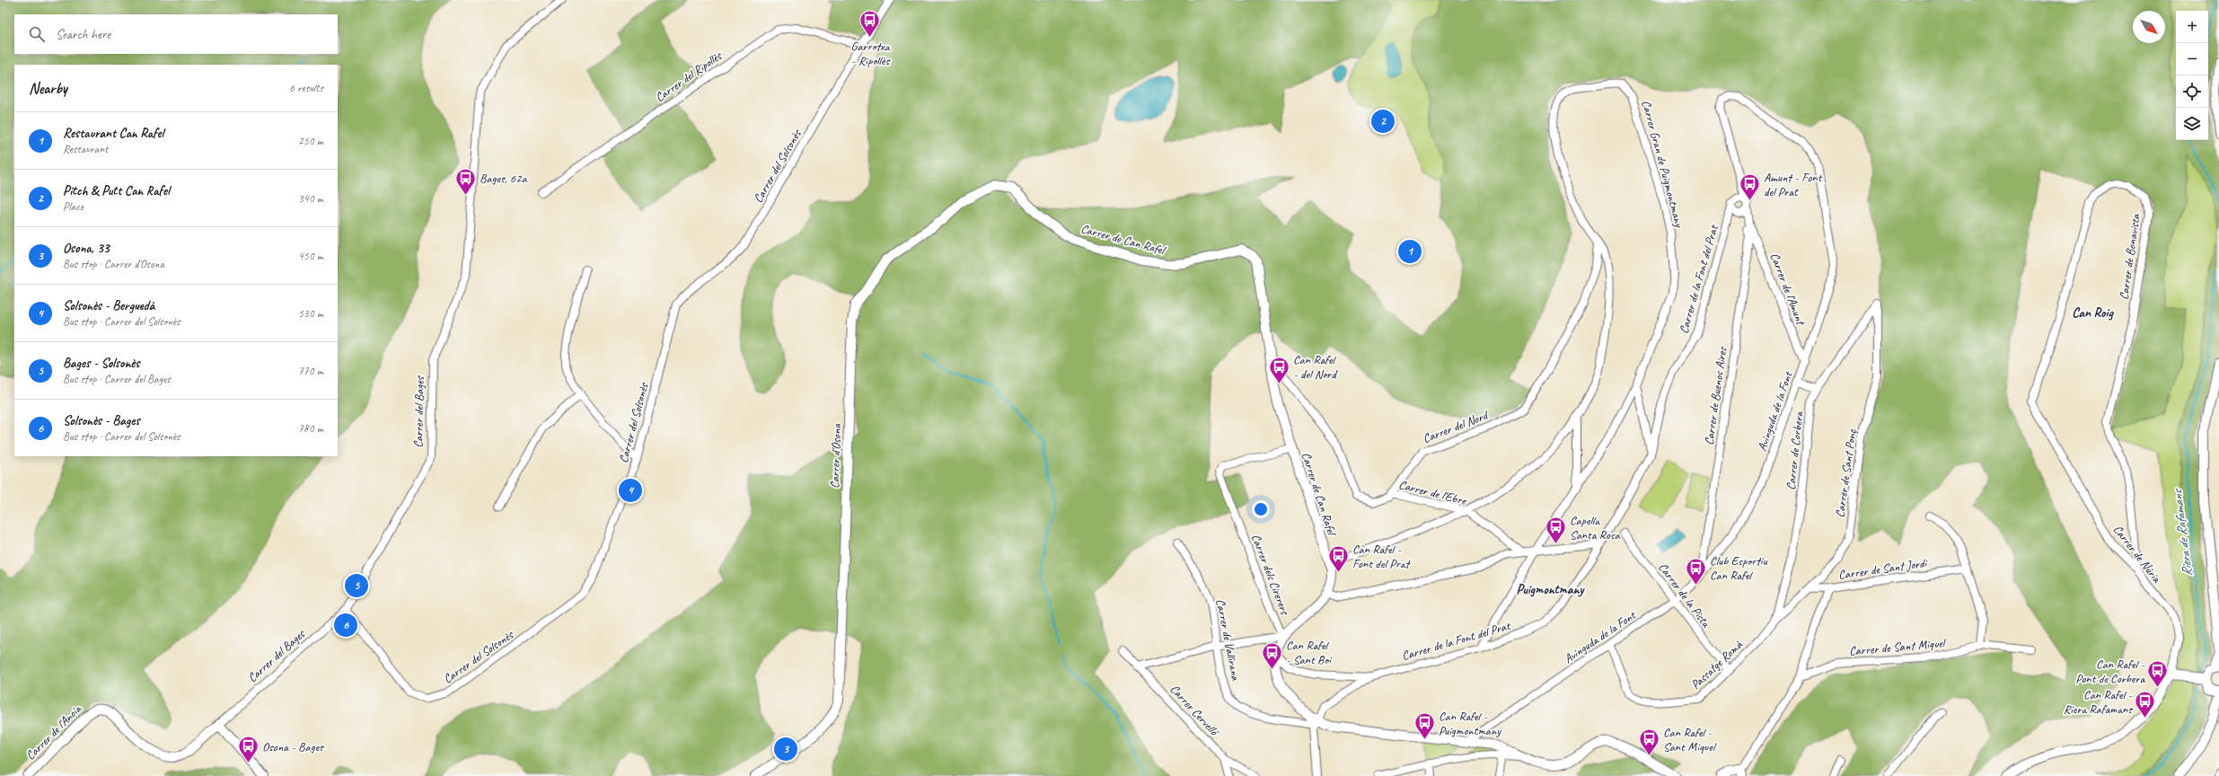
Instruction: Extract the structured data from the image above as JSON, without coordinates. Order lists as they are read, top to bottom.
{
  "streets": {
    "street": [
      "Carrer del Ripollès",
      "Carrer Gran de Puigmontmany",
      "Carrer del Solsonès",
      "Carrer de Can Rafel",
      "Carrer de Bonavista",
      "Carrer de la Font del Prat",
      "Carrer de l'Amunt",
      "Carrer de Buenos Aires",
      "Avinguda de la Font",
      "Carrer del Bages",
      "Carrer del Nord",
      "Carrer de Corbera",
      "Carrer d'Osona",
      "Carrer de Sant Ponç",
      "Carrer de l'Ebre",
      "Carrer de Núria",
      "Carrer de Sant Jordi",
      "Carrer dels Cirerers",
      "Carrer de la Pista",
      "Carrer de Vallirana",
      "Carrer de Sant Miquel",
      "Passatge Romà",
      "Carrer Cervelló",
      "Carrer de l'Anoia"
    ]
  },
  "crossings": [
    ["Carrer del Ripollès", "Carrer del Solsonès"],
    ["Carrer Gran de Puigmontmany", "Carrer de la Font del Prat"],
    ["Carrer Gran de Puigmontmany", "Carrer del Nord"],
    ["Carrer del Solsonès", "Carrer del Bages"],
    ["Carrer de Can Rafel", "Carrer del Nord"],
    ["Carrer de Can Rafel", "Carrer d'Osona"],
    ["Carrer de Can Rafel", "Carrer dels Cirerers"],
    ["Carrer de Bonavista", "Carrer de Núria"],
    ["Carrer de la Font del Prat", "Carrer de l'Amunt"],
    ["Carrer de la Font del Prat", "Carrer de Buenos Aires"],
    ["Carrer de la Font del Prat", "Avinguda de la Font"],
    ["Carrer de l'Amunt", "Carrer de Buenos Aires"],
    ["Carrer de l'Amunt", "Avinguda de la Font"],
    ["Carrer de Buenos Aires", "Avinguda de la Font"],
    ["Avinguda de la Font", "Carrer de la Pista"],
    ["Avinguda de la Font", "Passatge Romà"],
    ["Carrer del Bages", "Carrer de l'Anoia"],
    ["Carrer del Nord", "Carrer de l'Ebre"],
    ["Carrer de Corbera", "Carrer de Sant Ponç"],
    ["Carrer de Corbera", "Passatge Romà"],
    ["Carrer de Sant Ponç", "Passatge Romà"],
    ["Carrer de Sant Jordi", "Carrer de Sant Miquel"],
    ["Carrer de la Pista", "Passatge Romà"]
  ],
  "districts": ["Can Roig", "Puigmontmany"],
  "water": ["Riera de Rafamans"],
  "places": {
    "bus stop": [
      "Garrotxa - Ripollès",
      "Bages, 62a",
      "Amunt - Font del Prat",
      "Can Rafel - del Nord",
      "Capella Santa Rosa",
      "Can Rafel - Font del Prat",
      "Club Esportiu Can Rafel",
      "Can Rafel - Sant Boi",
      "Can Rafel - Pont de Corbera",
      "Can Rafel - Riera Rafamans",
      "Can Rafel - Puigmontmany",
      "Can Rafel - Sant Miquel",
      "Osona - Bages"
    ]
  },
  "north": "bottom right",
  "page": {
    "map_buttons": ["+", "−"],
    "search": "Search here",
    "heading": ["Nearby", "6 results"],
    "pins": [
      "2",
      "1",
      "4",
      "5",
      "6",
      "3"
    ],
    "list": [
      {
        "mark": "1",
        "name": "Restaurant Can Rafel",
        "note": "Restaurant",
        "value": "250 m"
      },
      {
        "mark": "2",
        "name": "Pitch & Putt Can Rafel",
        "note": "Place",
        "value": "340 m"
      },
      {
        "mark": "3",
        "name": "Osona, 33",
        "note": "Bus stop · Carrer d'Osona",
        "value": "450 m"
      },
      {
        "mark": "4",
        "name": "Solsonès - Berguedà",
        "note": "Bus stop · Carrer del Solsonès",
        "value": "530 m"
      },
      {
        "mark": "5",
        "name": "Bages - Solsonès",
        "note": "Bus stop · Carrer del Bages",
        "value": "770 m"
      },
      {
        "mark": "6",
        "name": "Solsonès - Bages",
        "note": "Bus stop · Carrer del Solsonès",
        "value": "780 m"
      }
    ]
  }
}
